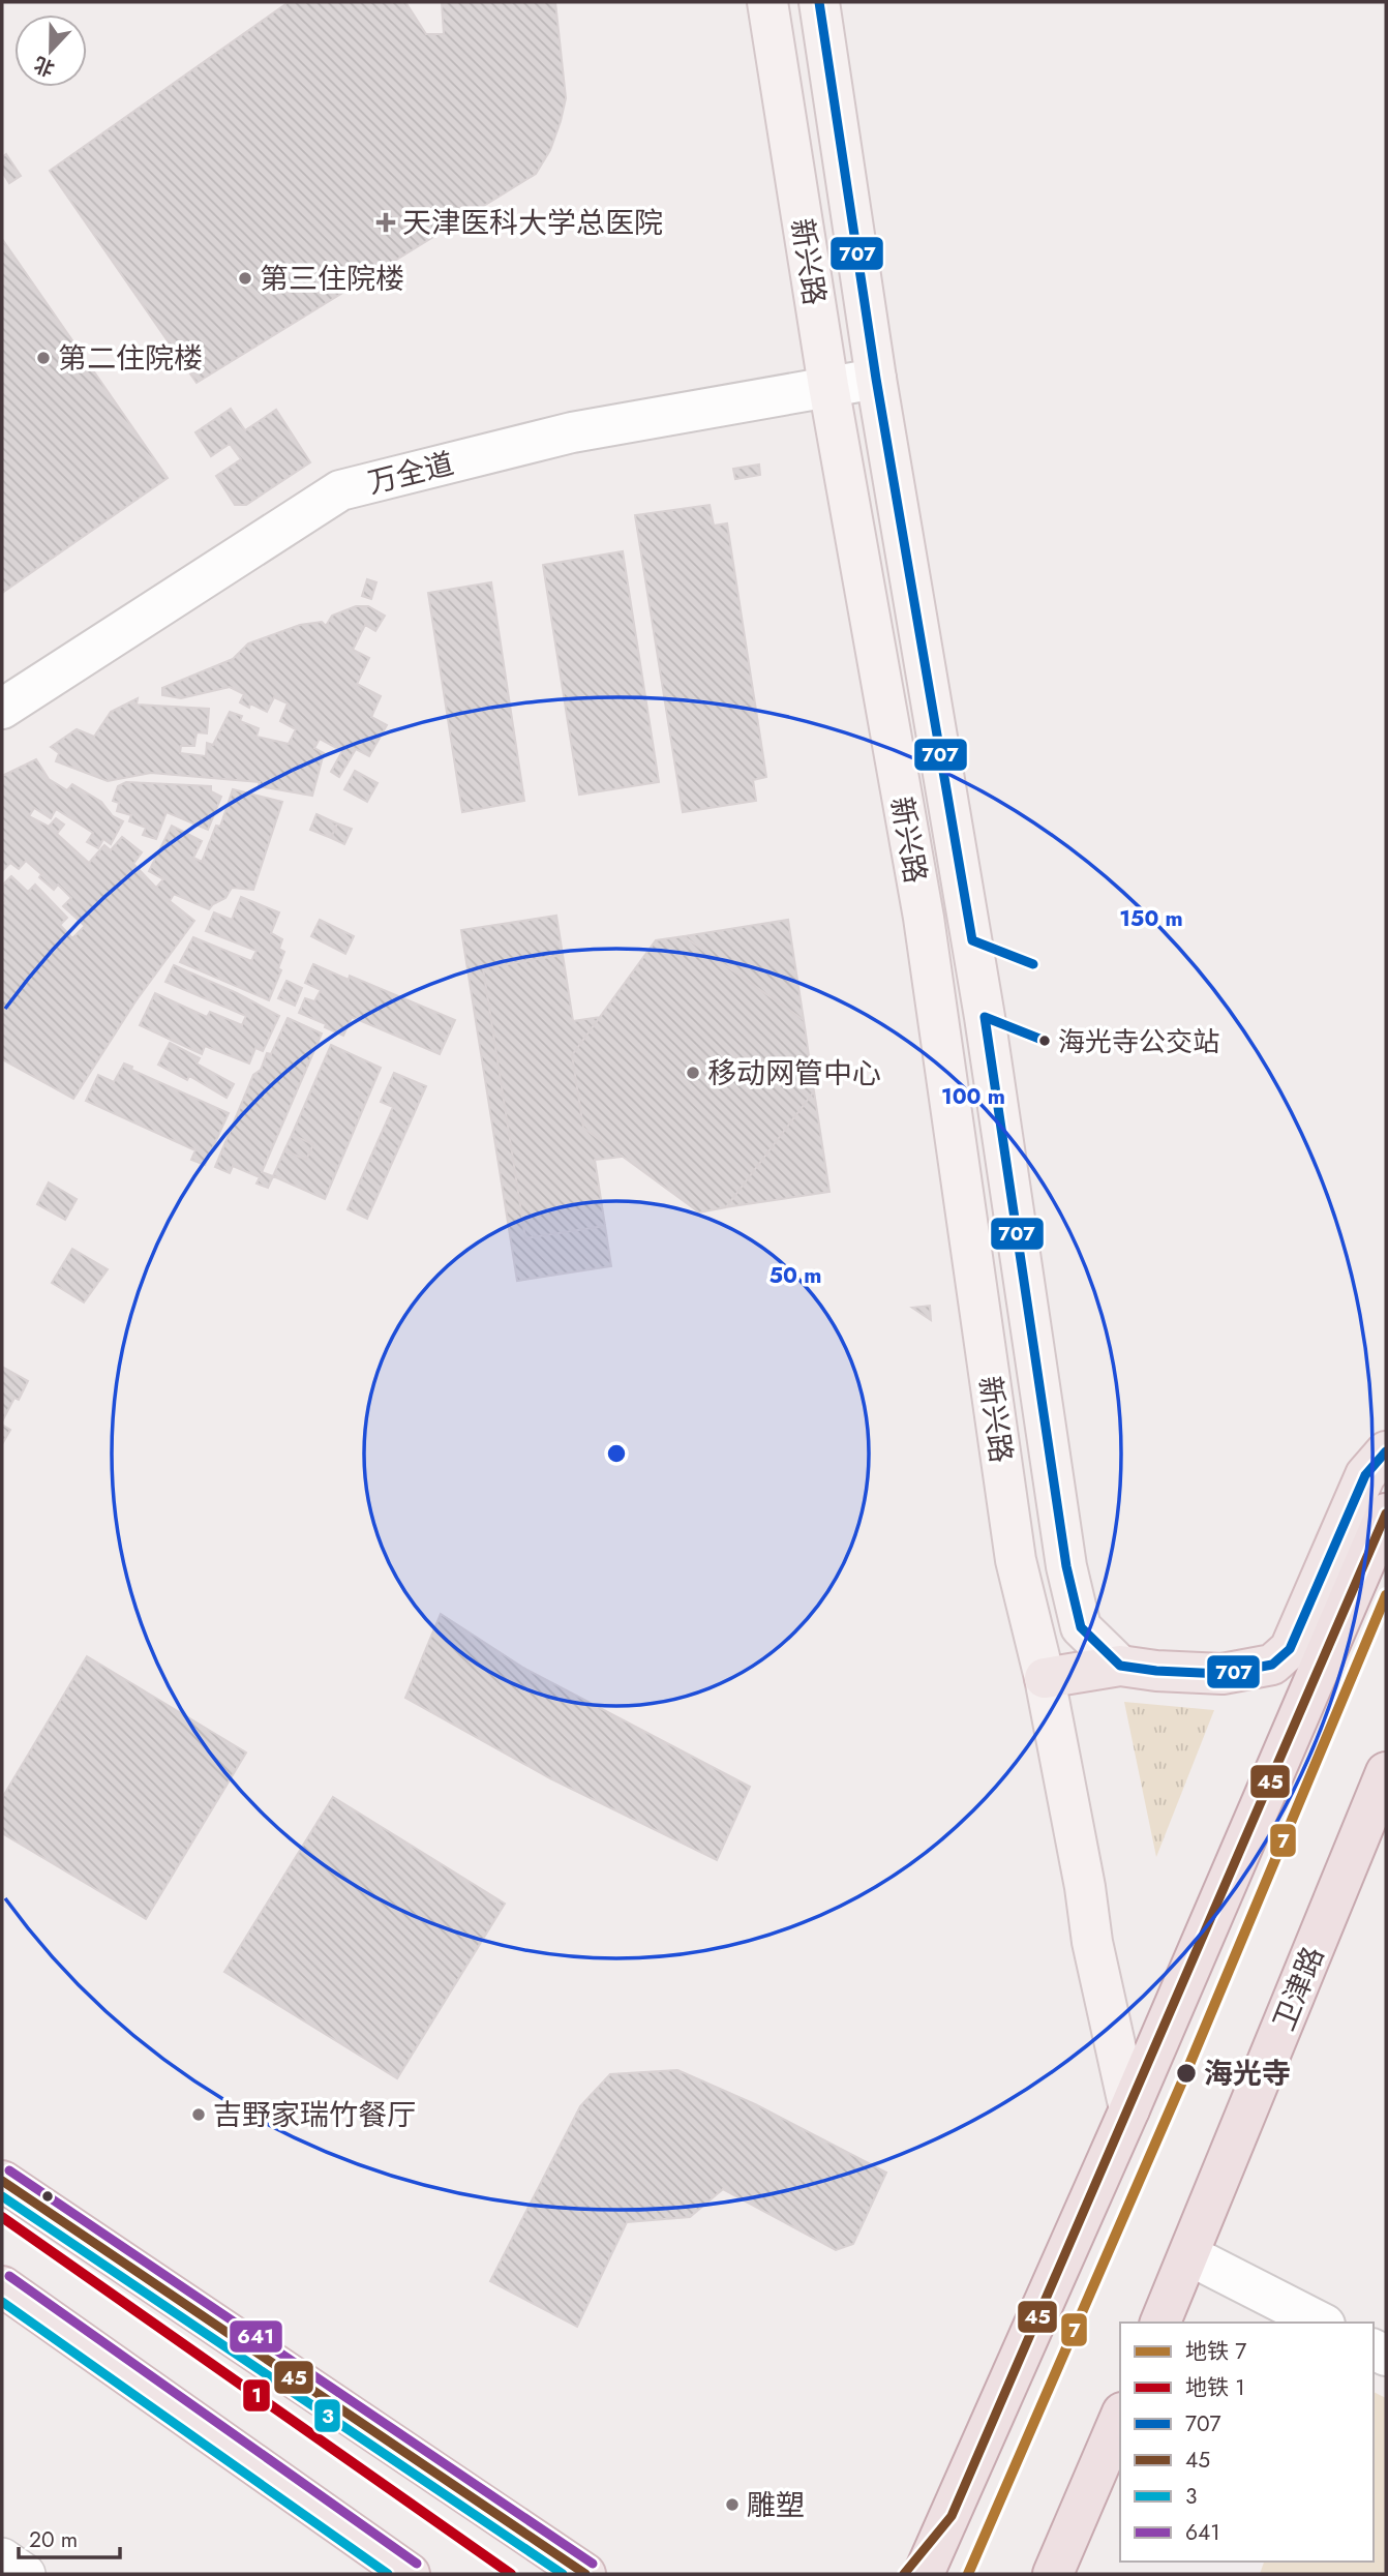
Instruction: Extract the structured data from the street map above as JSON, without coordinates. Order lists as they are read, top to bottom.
{
  "streets": {
    "highway": ["卫津路"],
    "main road": ["新兴路"],
    "street": ["万全道"]
  },
  "crossings": [
    ["新兴路", "万全道"]
  ],
  "places": {
    "health": ["天津医科大学总医院"],
    "other": [
      "第三住院楼",
      "第二住院楼",
      "海光寺公交站",
      "移动网管中心",
      "海光寺",
      "吉野家瑞竹餐厅",
      "雕塑"
    ]
  },
  "lines": [
    "transit line 707",
    "transit line 45",
    "metro line 7",
    "transit line 641",
    "transit line 3",
    "metro line 1"
  ],
  "legend": [
    "地铁 7",
    "地铁 1",
    "707",
    "45",
    "3",
    "641"
  ],
  "scale_bar": "20 m",
  "north": "bottom",
  "rings": ["150 m", "100 m", "50 m"]
}
